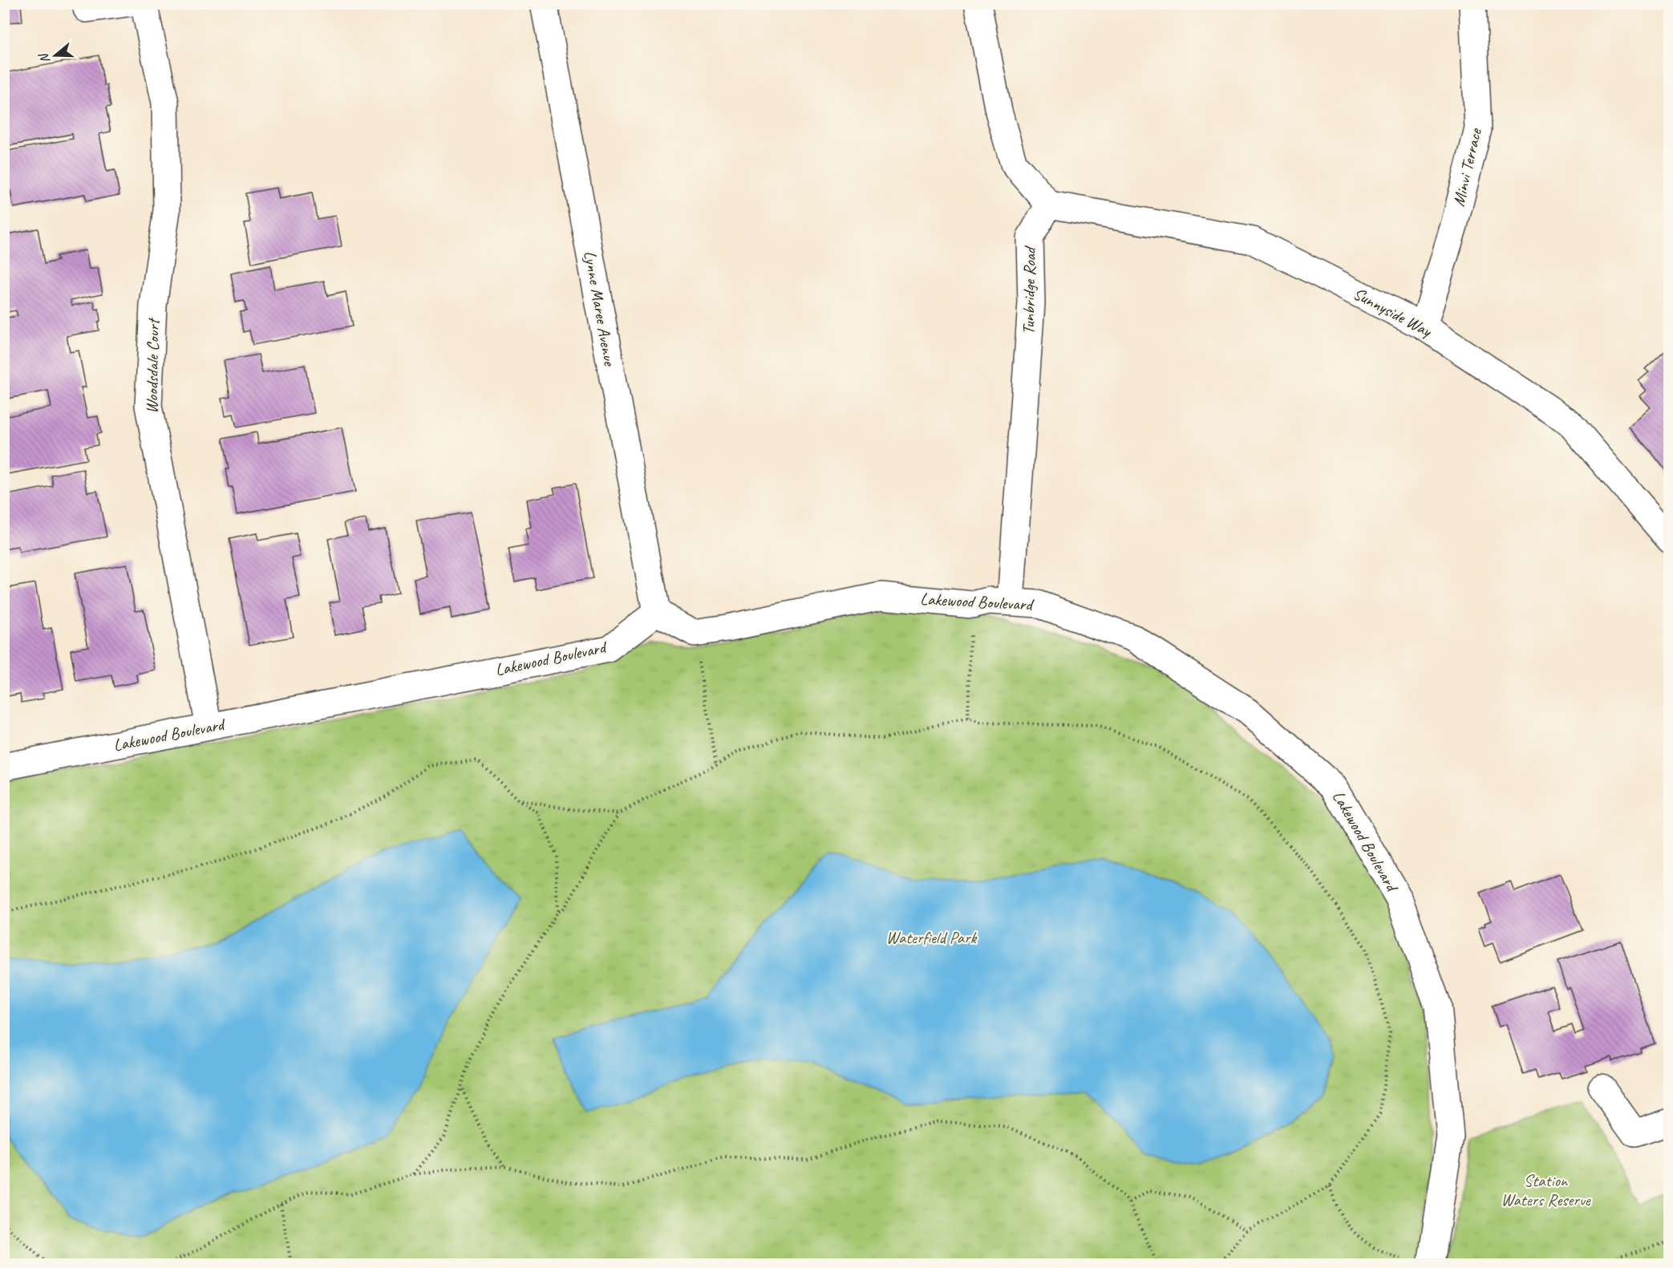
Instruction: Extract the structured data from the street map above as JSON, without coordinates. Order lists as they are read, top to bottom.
{
  "streets": {
    "street": [
      "Minvi Terrace",
      "Tunbridge Road",
      "Lynne Maree Avenue",
      "Sunnyside Way",
      "Woodsdale Court",
      "Lakewood Boulevard"
    ]
  },
  "crossings": [
    ["Minvi Terrace", "Sunnyside Way"],
    ["Tunbridge Road", "Sunnyside Way"],
    ["Tunbridge Road", "Lakewood Boulevard"],
    ["Lynne Maree Avenue", "Lakewood Boulevard"],
    ["Woodsdale Court", "Lakewood Boulevard"]
  ],
  "parks": ["Waterfield Park", "Station Waters Reserve"],
  "north": "left"
}
